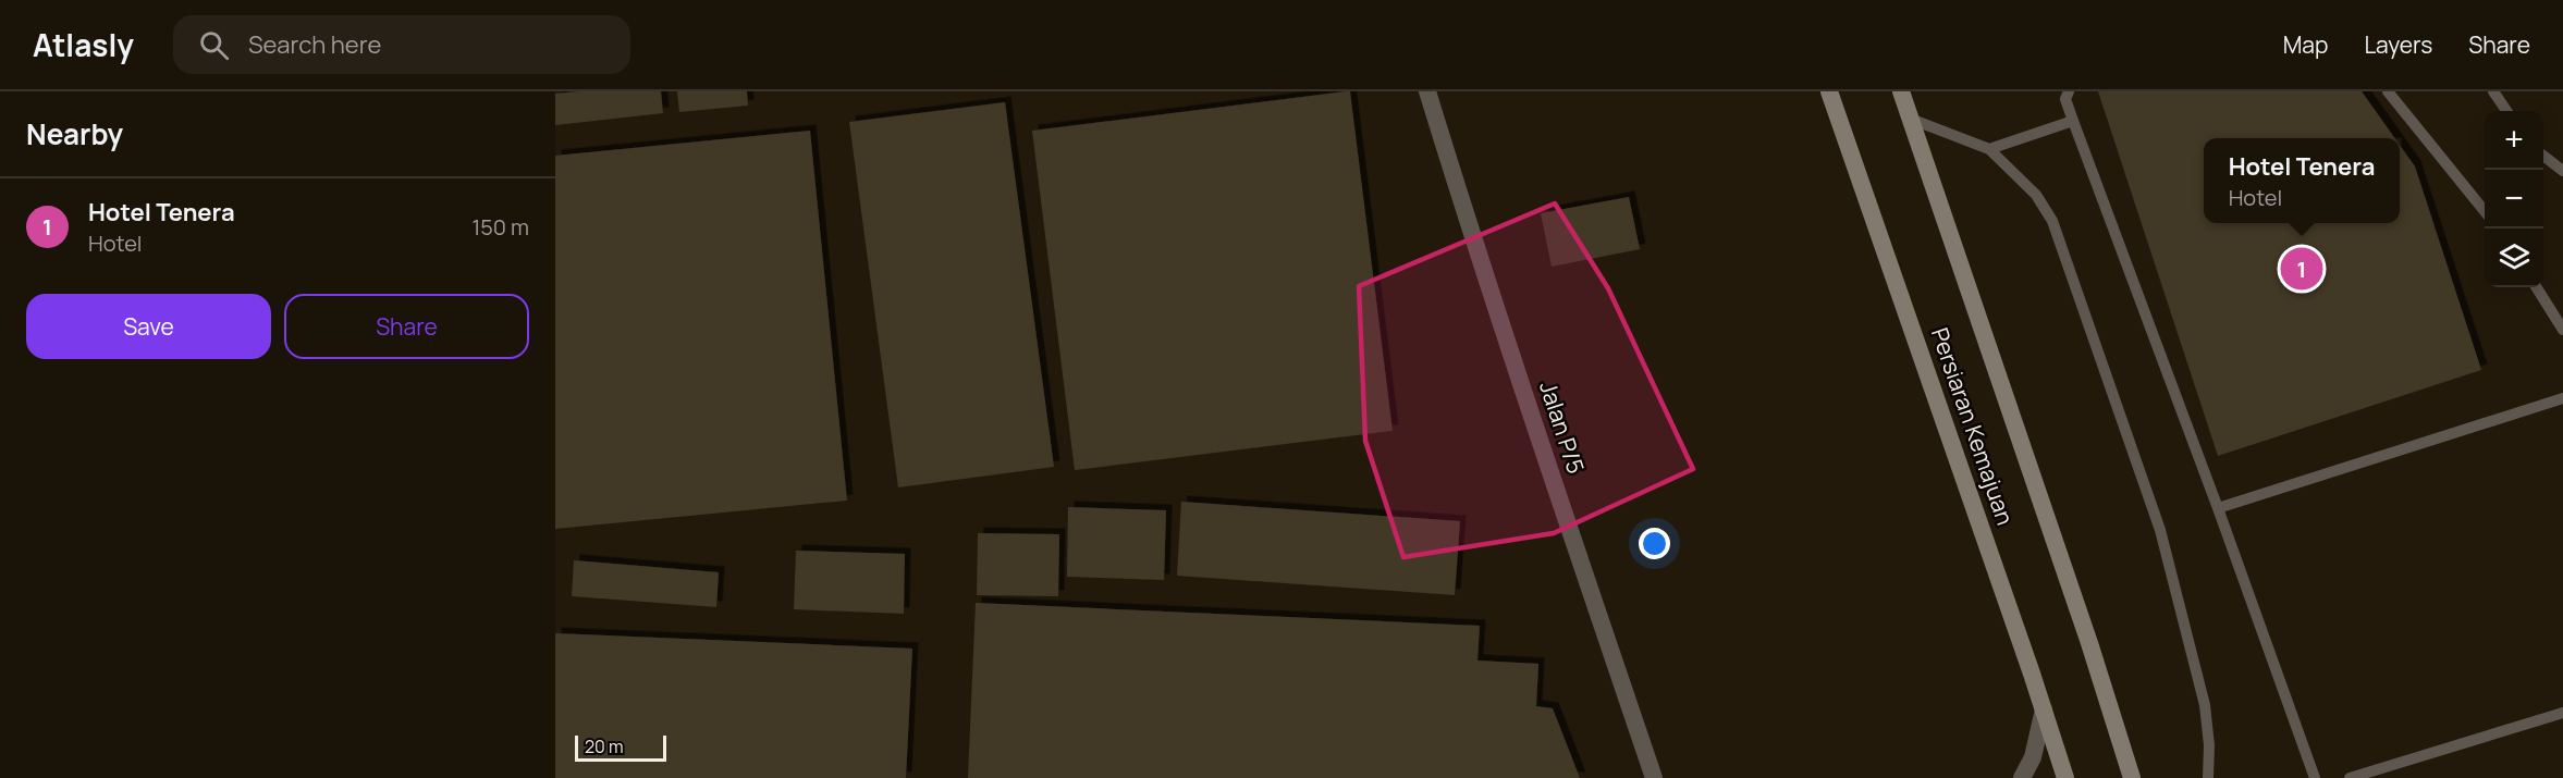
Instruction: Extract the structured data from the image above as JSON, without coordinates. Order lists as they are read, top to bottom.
{
  "streets": {
    "main road": ["Persiaran Kemajuan"],
    "street": ["Jalan P/5"]
  },
  "scale_bar": "20 m",
  "page": {
    "header": "Atlasly",
    "search": "Search here",
    "nav": ["Map", "Layers", "Share"],
    "heading": "Nearby",
    "map_buttons": ["+", "−"],
    "popup": ["Hotel Tenera", "Hotel"],
    "list": [
      {
        "mark": "1",
        "name": "Hotel Tenera",
        "note": "Hotel",
        "value": "150 m"
      }
    ],
    "pins": "1",
    "buttons": ["Save", "Share"],
    "scale": "20 m"
  }
}
